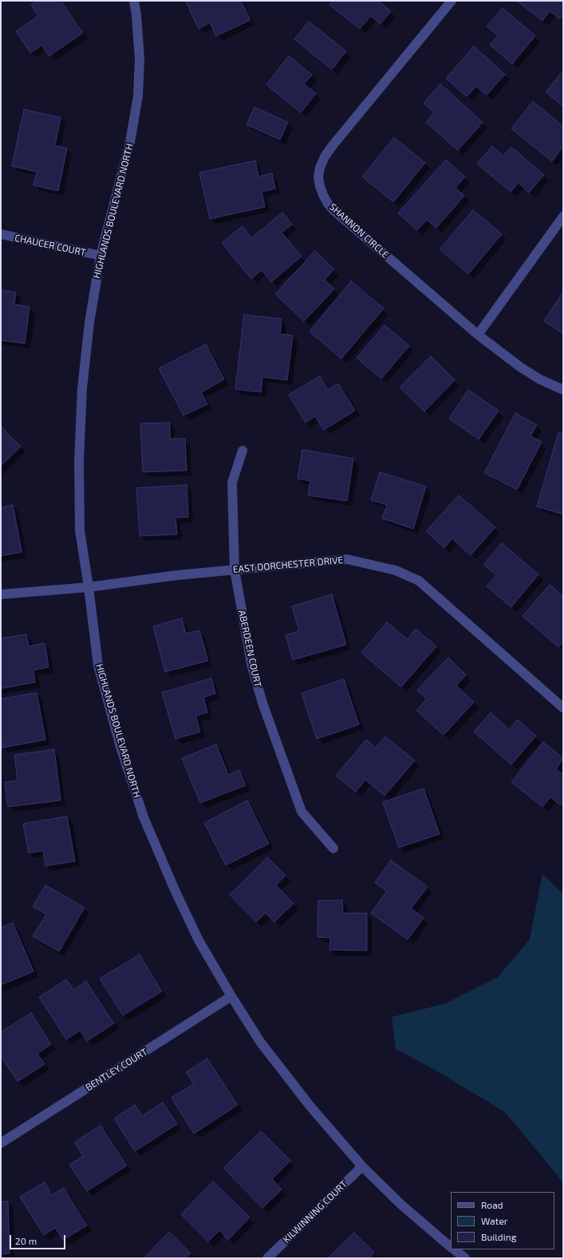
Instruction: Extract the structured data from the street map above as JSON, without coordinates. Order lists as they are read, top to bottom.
{
  "streets": {
    "street": [
      "HIGHLANDS BOULEVARD NORTH",
      "SHANNON CIRCLE",
      "CHAUCER COURT",
      "EAST DORCHESTER DRIVE",
      "ABERDEEN COURT",
      "BENTLEY COURT",
      "KILWINNING COURT"
    ]
  },
  "crossings": [
    ["HIGHLANDS BOULEVARD NORTH", "CHAUCER COURT"],
    ["HIGHLANDS BOULEVARD NORTH", "EAST DORCHESTER DRIVE"],
    ["HIGHLANDS BOULEVARD NORTH", "BENTLEY COURT"],
    ["HIGHLANDS BOULEVARD NORTH", "KILWINNING COURT"],
    ["EAST DORCHESTER DRIVE", "ABERDEEN COURT"]
  ],
  "legend": ["Road", "Water", "Building"],
  "scale_bar": "20 m"
}
